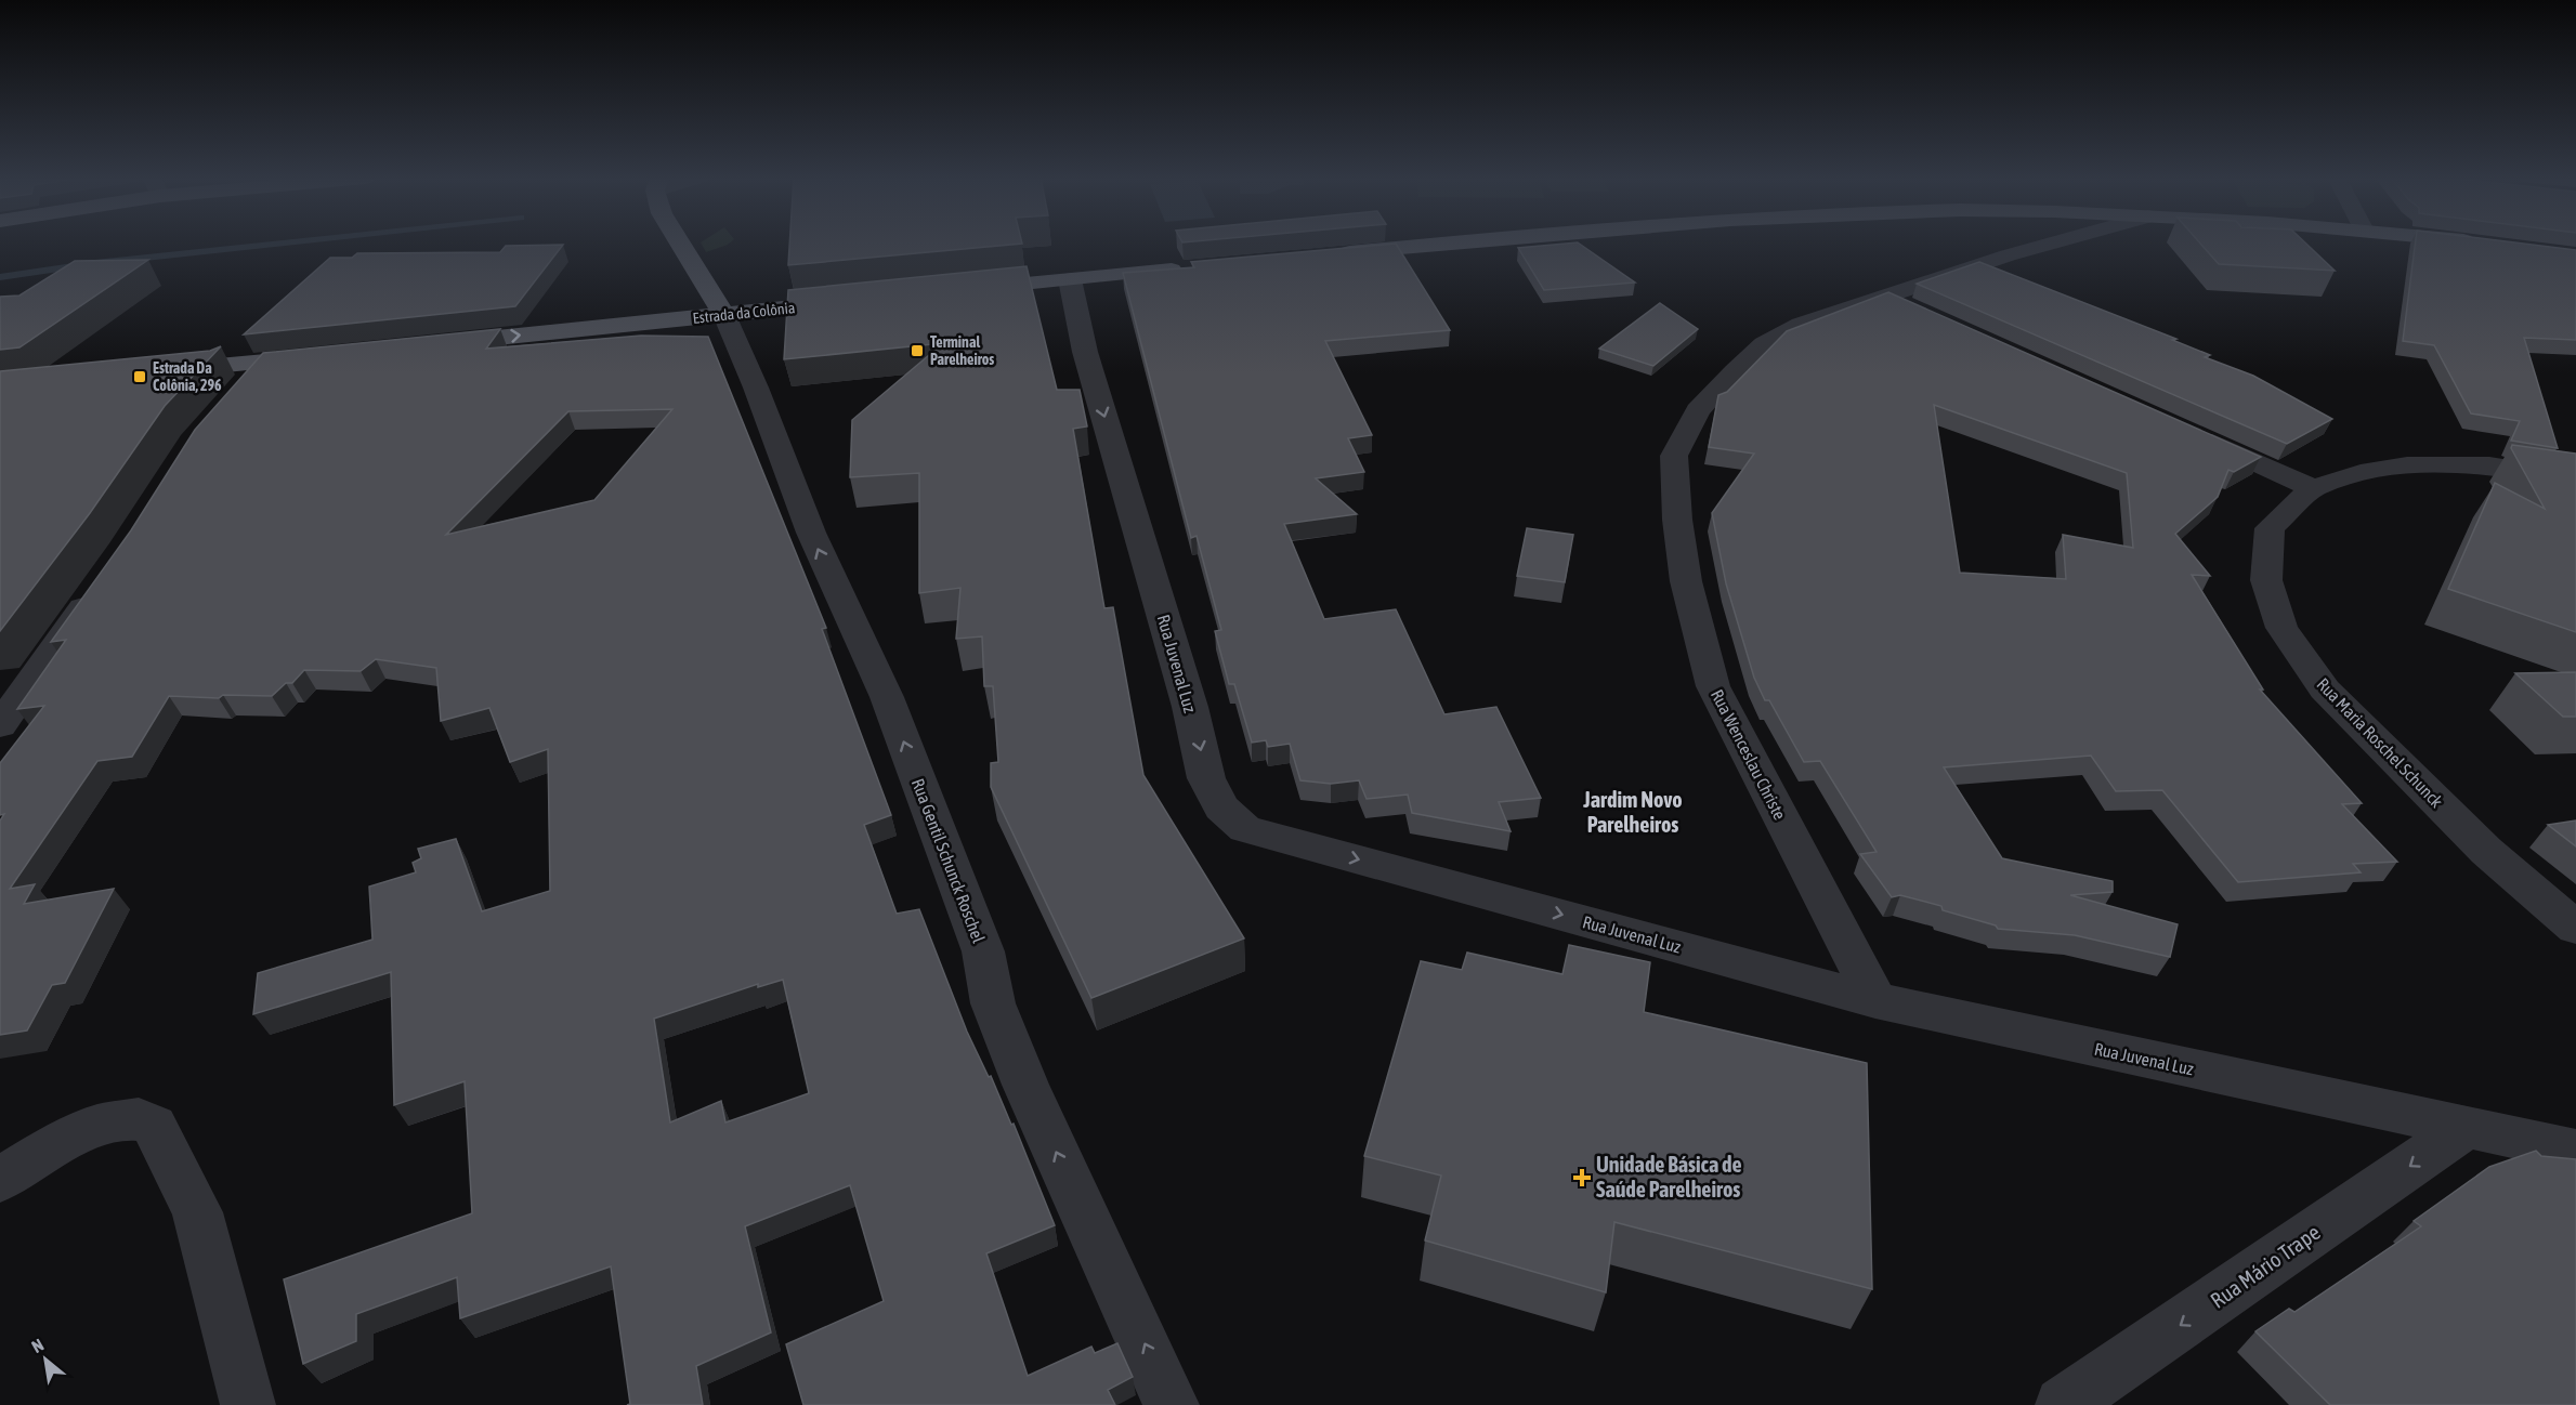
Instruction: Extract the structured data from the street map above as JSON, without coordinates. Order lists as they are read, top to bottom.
{
  "streets": {
    "main road": ["Estrada da Colônia"],
    "street": [
      "Rua Juvenal Luz",
      "Rua Maria Roschel Schunck",
      "Rua Wenceslau Christe",
      "Rua Gentil Schunck Roschel",
      "Rua Mário Trape"
    ]
  },
  "crossings": [
    ["Estrada da Colônia", "Rua Gentil Schunck Roschel"],
    ["Rua Juvenal Luz", "Rua Wenceslau Christe"],
    ["Rua Juvenal Luz", "Rua Mário Trape"]
  ],
  "one_way": [
    "Estrada da Colônia",
    "Rua Juvenal Luz",
    "Rua Gentil Schunck Roschel",
    "Rua Mário Trape"
  ],
  "districts": ["Jardim Novo Parelheiros"],
  "places": {
    "transit": ["Terminal Parelheiros", "Estrada Da Colônia, 296"],
    "health": ["Unidade Básica de Saúde Parelheiros"]
  },
  "north": "top left"
}
